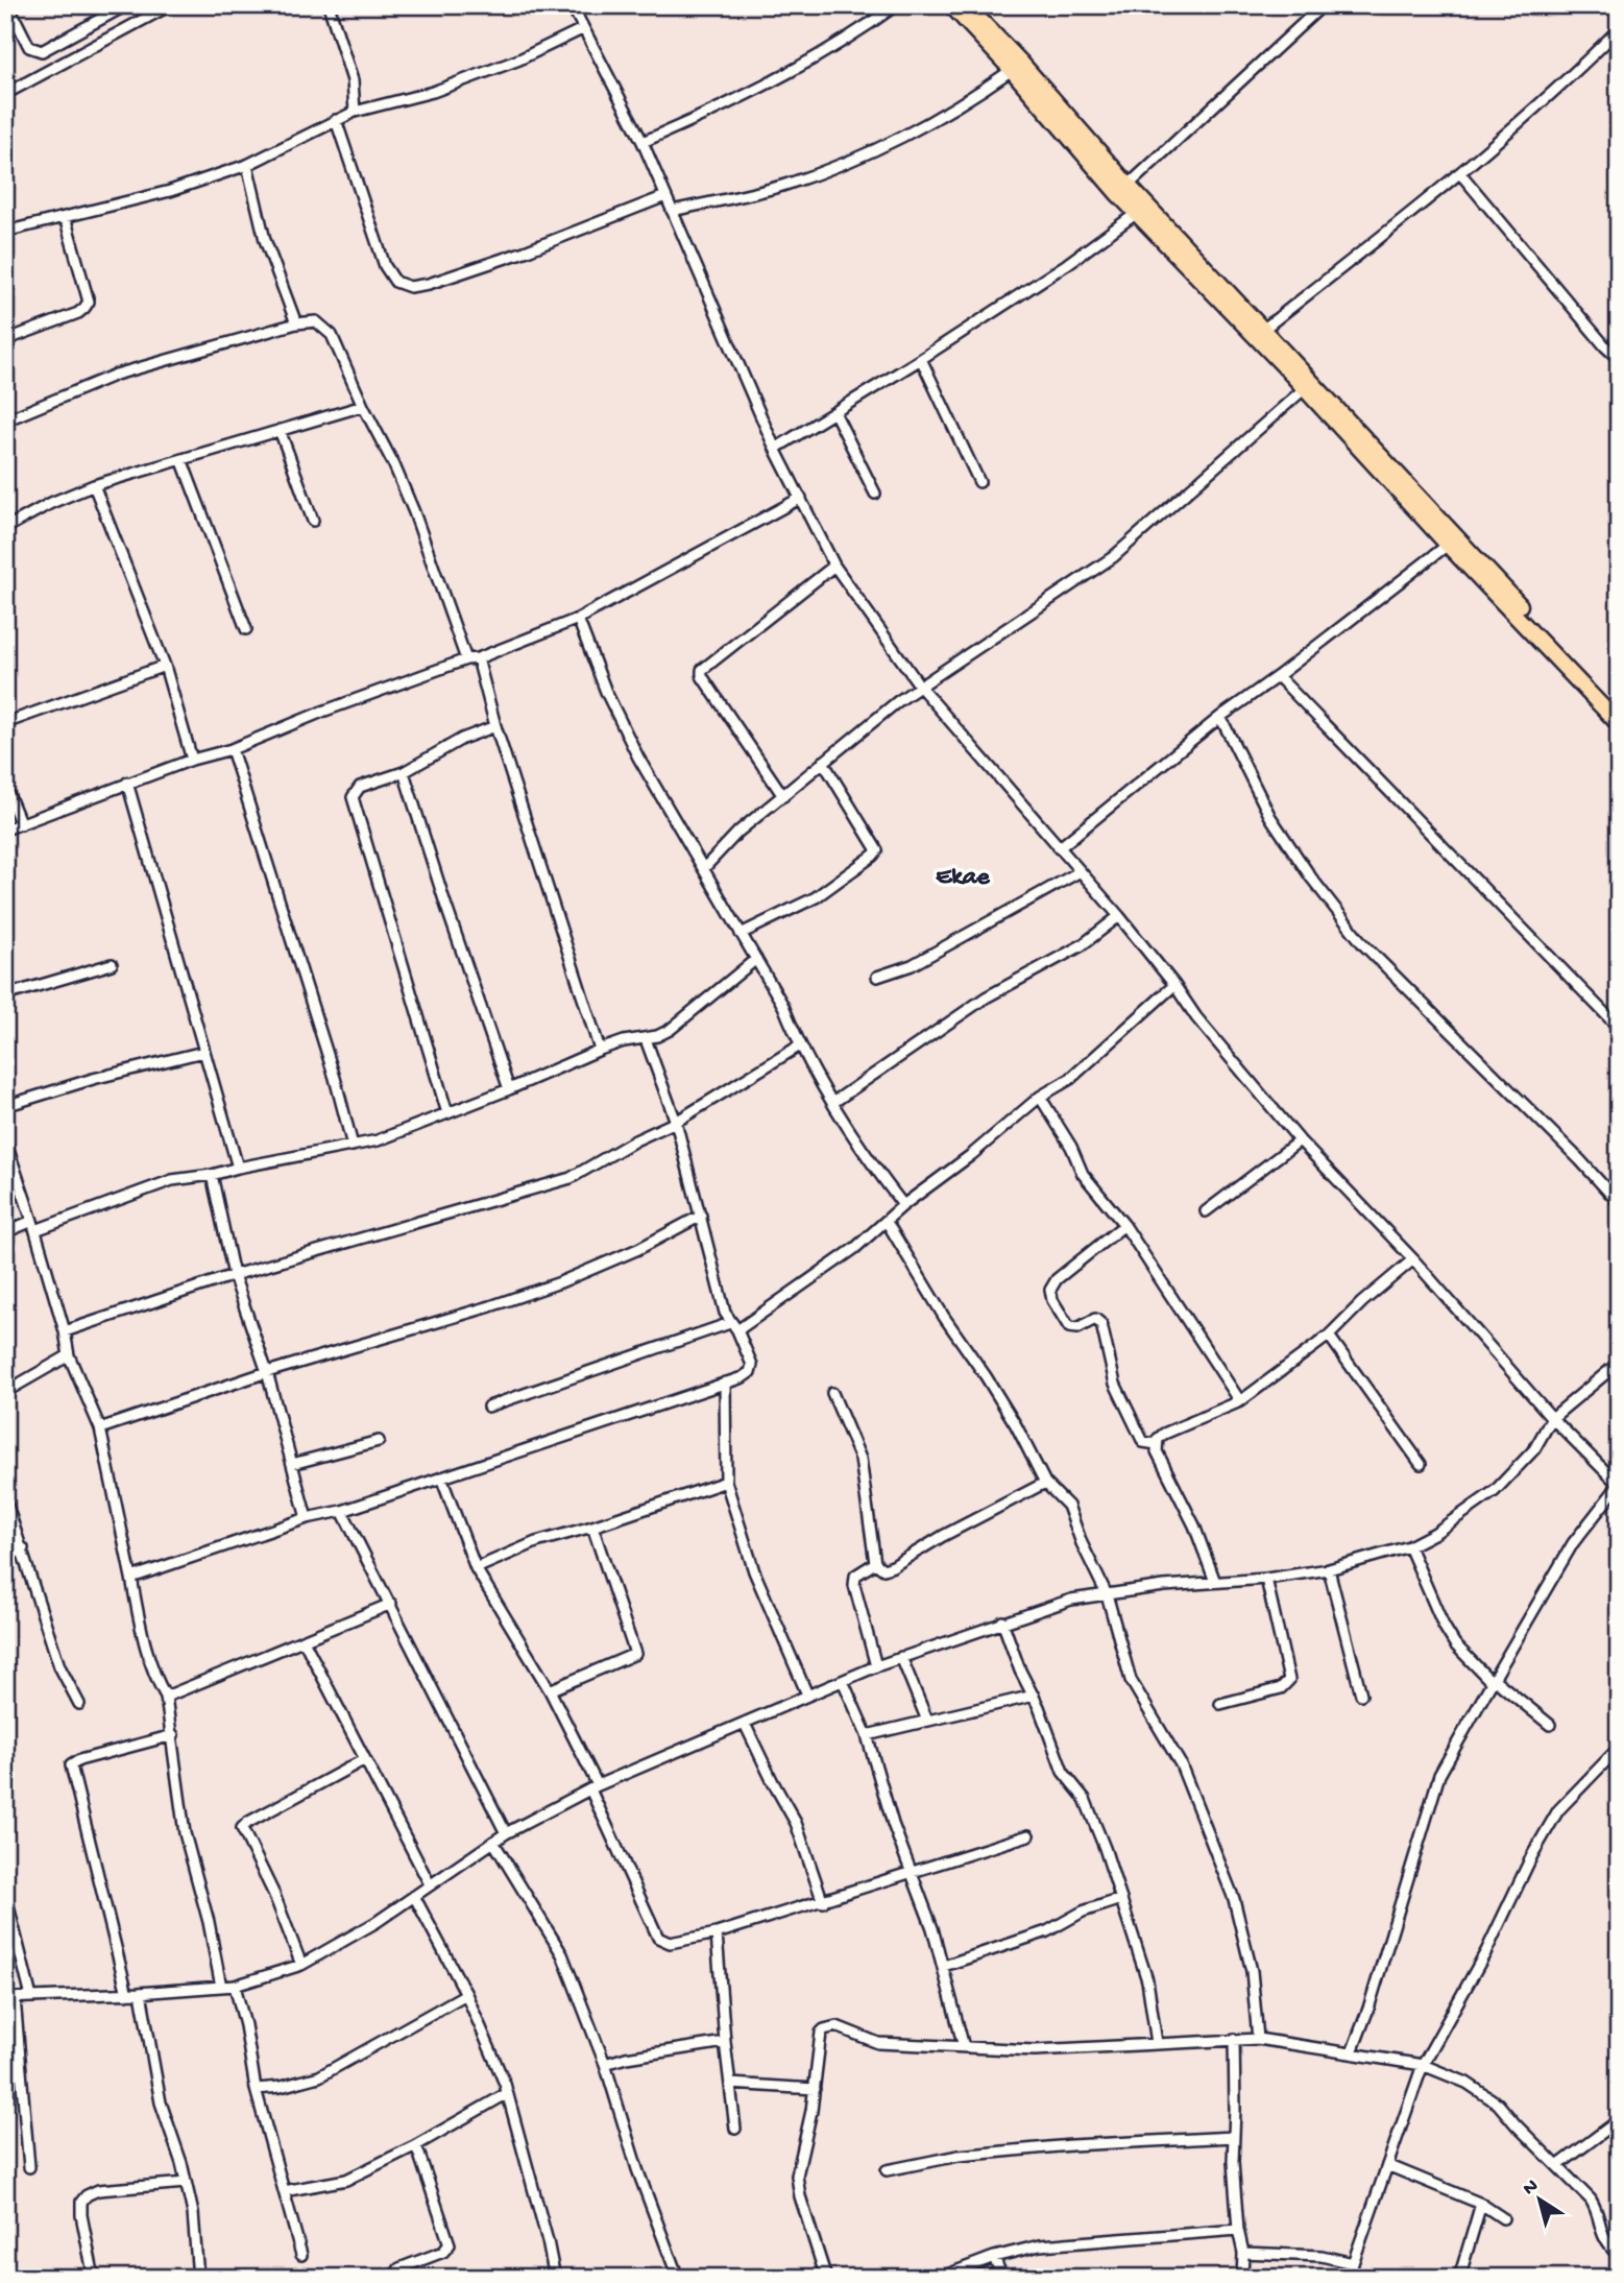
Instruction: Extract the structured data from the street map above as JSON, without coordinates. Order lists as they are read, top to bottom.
{
  "districts": ["Ekae"],
  "north": "top left"
}
